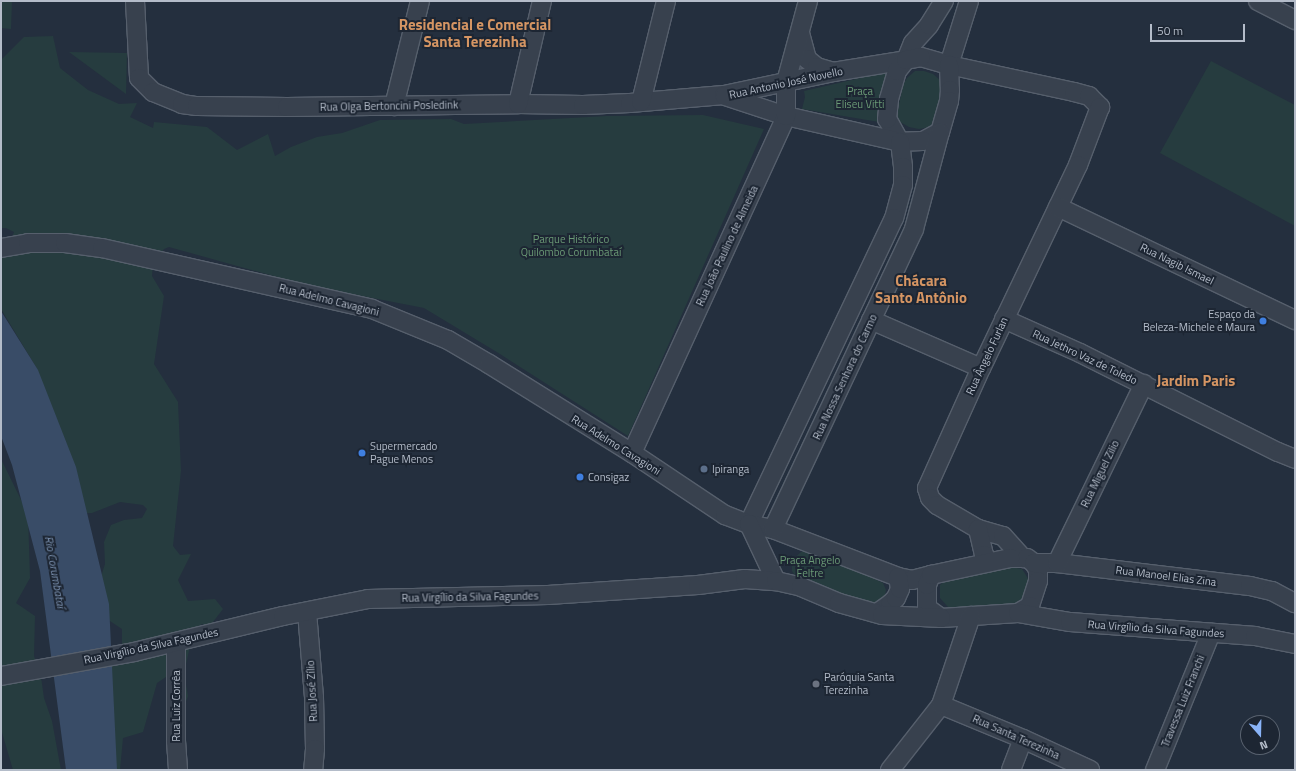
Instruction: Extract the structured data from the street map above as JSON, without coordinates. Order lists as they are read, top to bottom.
{
  "streets": {
    "street": [
      "Rua Antonio José Novello",
      "Rua Olga Bertoncini Posledink",
      "Rua João Paulino de Almeida",
      "Rua Nagib Ismael",
      "Rua Adelmo Cavagioni",
      "Rua Ângelo Furlan",
      "Rua Jethro Vaz de Toledo",
      "Rua Nossa Senhora do Carmo",
      "Rua Miguel Zilio",
      "Rua Manoel Elias Zina",
      "Rua Virgílio da Silva Fagundes",
      "Rua José Zílio",
      "Travessa Luiz Franchi",
      "Rua Luiz Corrêa",
      "Rua Santa Terezinha"
    ]
  },
  "crossings": [
    ["Rua Antonio José Novello", "Rua Olga Bertoncini Posledink"],
    ["Rua Antonio José Novello", "Rua João Paulino de Almeida"],
    ["Rua Antonio José Novello", "Rua Ângelo Furlan"],
    ["Rua Antonio José Novello", "Rua Nossa Senhora do Carmo"],
    ["Rua João Paulino de Almeida", "Rua Adelmo Cavagioni"],
    ["Rua Nagib Ismael", "Rua Ângelo Furlan"],
    ["Rua Adelmo Cavagioni", "Rua Nossa Senhora do Carmo"],
    ["Rua Adelmo Cavagioni", "Rua Manoel Elias Zina"],
    ["Rua Ângelo Furlan", "Rua Jethro Vaz de Toledo"],
    ["Rua Ângelo Furlan", "Rua Nossa Senhora do Carmo"],
    ["Rua Jethro Vaz de Toledo", "Rua Miguel Zilio"],
    ["Rua Miguel Zilio", "Rua Manoel Elias Zina"],
    ["Rua Virgílio da Silva Fagundes", "Rua José Zílio"],
    ["Rua Virgílio da Silva Fagundes", "Travessa Luiz Franchi"],
    ["Rua Virgílio da Silva Fagundes", "Rua Luiz Corrêa"]
  ],
  "districts": ["Residencial e Comercial Santa Terezinha", "Chácara Santo Antônio", "Jardim Paris"],
  "water": ["Rio Corumbataí"],
  "parks": ["Praça Eliseu Vitti", "Parque Histórico Quilombo Corumbataí", "Praça Angelo Feltre"],
  "places": [
    "Espaço da Beleza-Michele e Maura",
    "Supermercado Pague Menos",
    "Ipiranga",
    "Consigaz",
    "Paróquia Santa Terezinha"
  ],
  "scale_bar": "50 m",
  "north": "bottom"
}
